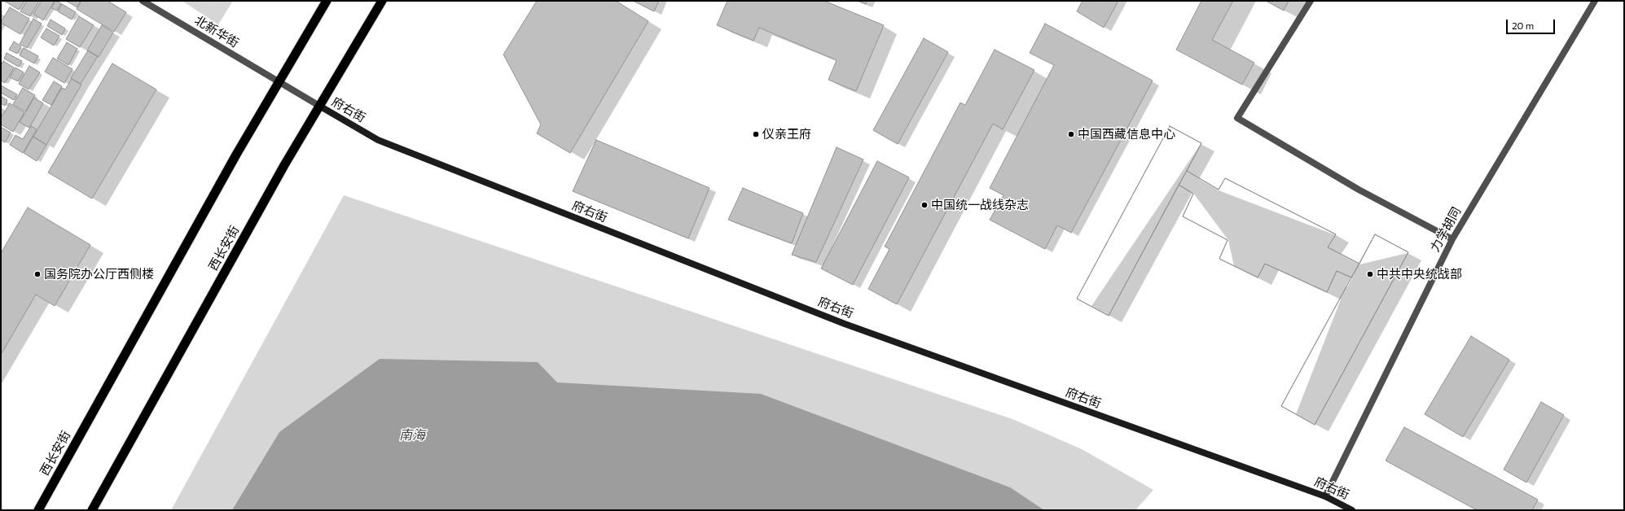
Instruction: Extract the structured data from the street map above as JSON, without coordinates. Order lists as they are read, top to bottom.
{
  "streets": {
    "highway": ["西长安街"],
    "main road": ["府右街"],
    "street": ["北新华街", "力学胡同"]
  },
  "crossings": [
    ["北新华街", "府右街"],
    ["北新华街", "西长安街"],
    ["府右街", "力学胡同"],
    ["府右街", "西长安街"]
  ],
  "water": ["南海"],
  "places": [
    "仪亲王府",
    "中国西藏信息中心",
    "中国统一战线杂志",
    "国务院办公厅西侧楼",
    "中共中央统战部"
  ],
  "scale_bar": "20 m"
}
